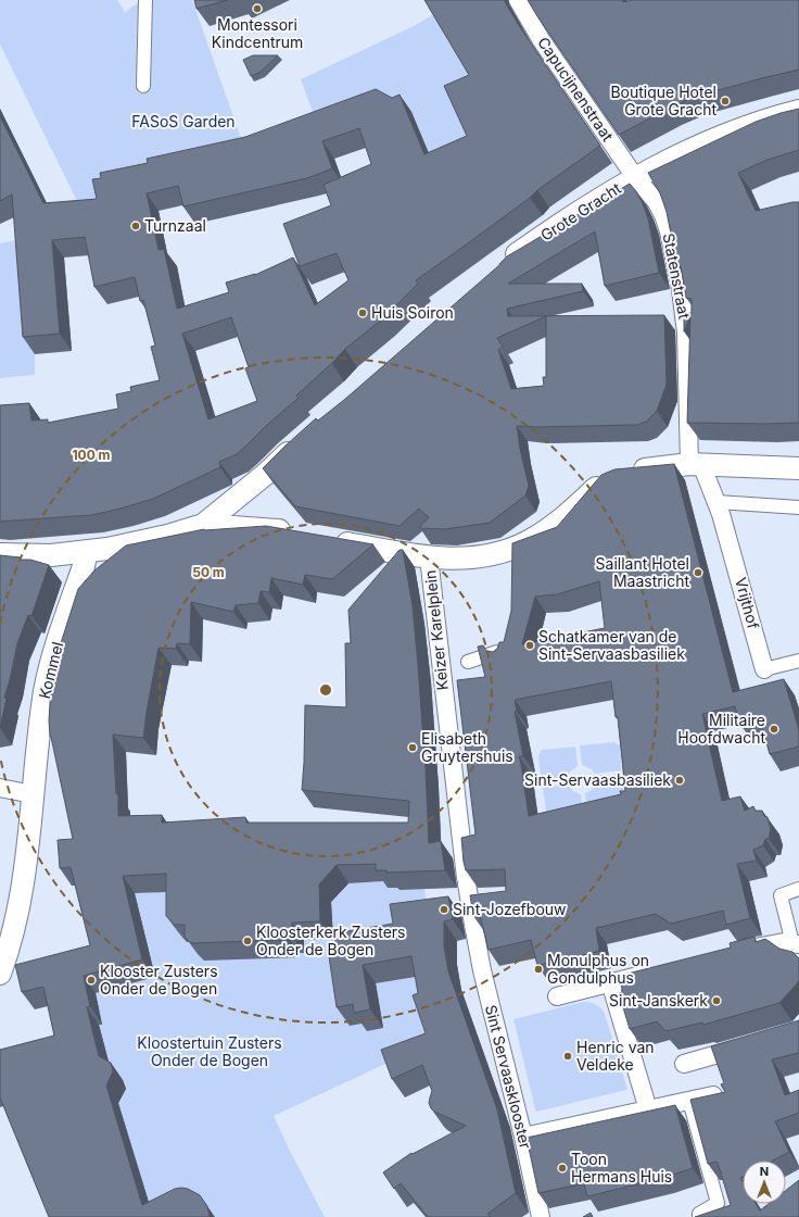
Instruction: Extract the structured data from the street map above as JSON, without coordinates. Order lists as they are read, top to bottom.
{
  "streets": {
    "street": [
      "Capucijnenstraat",
      "Grote Gracht",
      "Statenstraat",
      "Vrijthof",
      "Keizer Karelplein",
      "Kommel",
      "Sint Servaasklooster"
    ]
  },
  "crossings": [
    ["Capucijnenstraat", "Grote Gracht"],
    ["Capucijnenstraat", "Statenstraat"],
    ["Grote Gracht", "Statenstraat"],
    ["Statenstraat", "Vrijthof"],
    ["Statenstraat", "Keizer Karelplein"],
    ["Vrijthof", "Keizer Karelplein"],
    ["Keizer Karelplein", "Sint Servaasklooster"]
  ],
  "parks": ["FASoS Garden", "Kloostertuin Zusters Onder de Bogen"],
  "places": [
    "Montessori Kindcentrum",
    "Boutique Hotel Grote Gracht",
    "Turnzaal",
    "Huis Soiron",
    "Saillant Hotel Maastricht",
    "Schatkamer van de Sint-Servaasbasiliek",
    "Militaire Hoofdwacht",
    "Elisabeth Gruytershuis",
    "Sint-Servaasbasiliek",
    "Sint-Jozefbouw",
    "Kloosterkerk Zusters Onder de Bogen",
    "Monulphus on Gondulphus",
    "Klooster Zusters Onder de Bogen",
    "Sint-Janskerk",
    "Henric van Veldeke",
    "Toon Hermans Huis"
  ],
  "north": "top",
  "rings": ["100 m", "50 m"]
}
